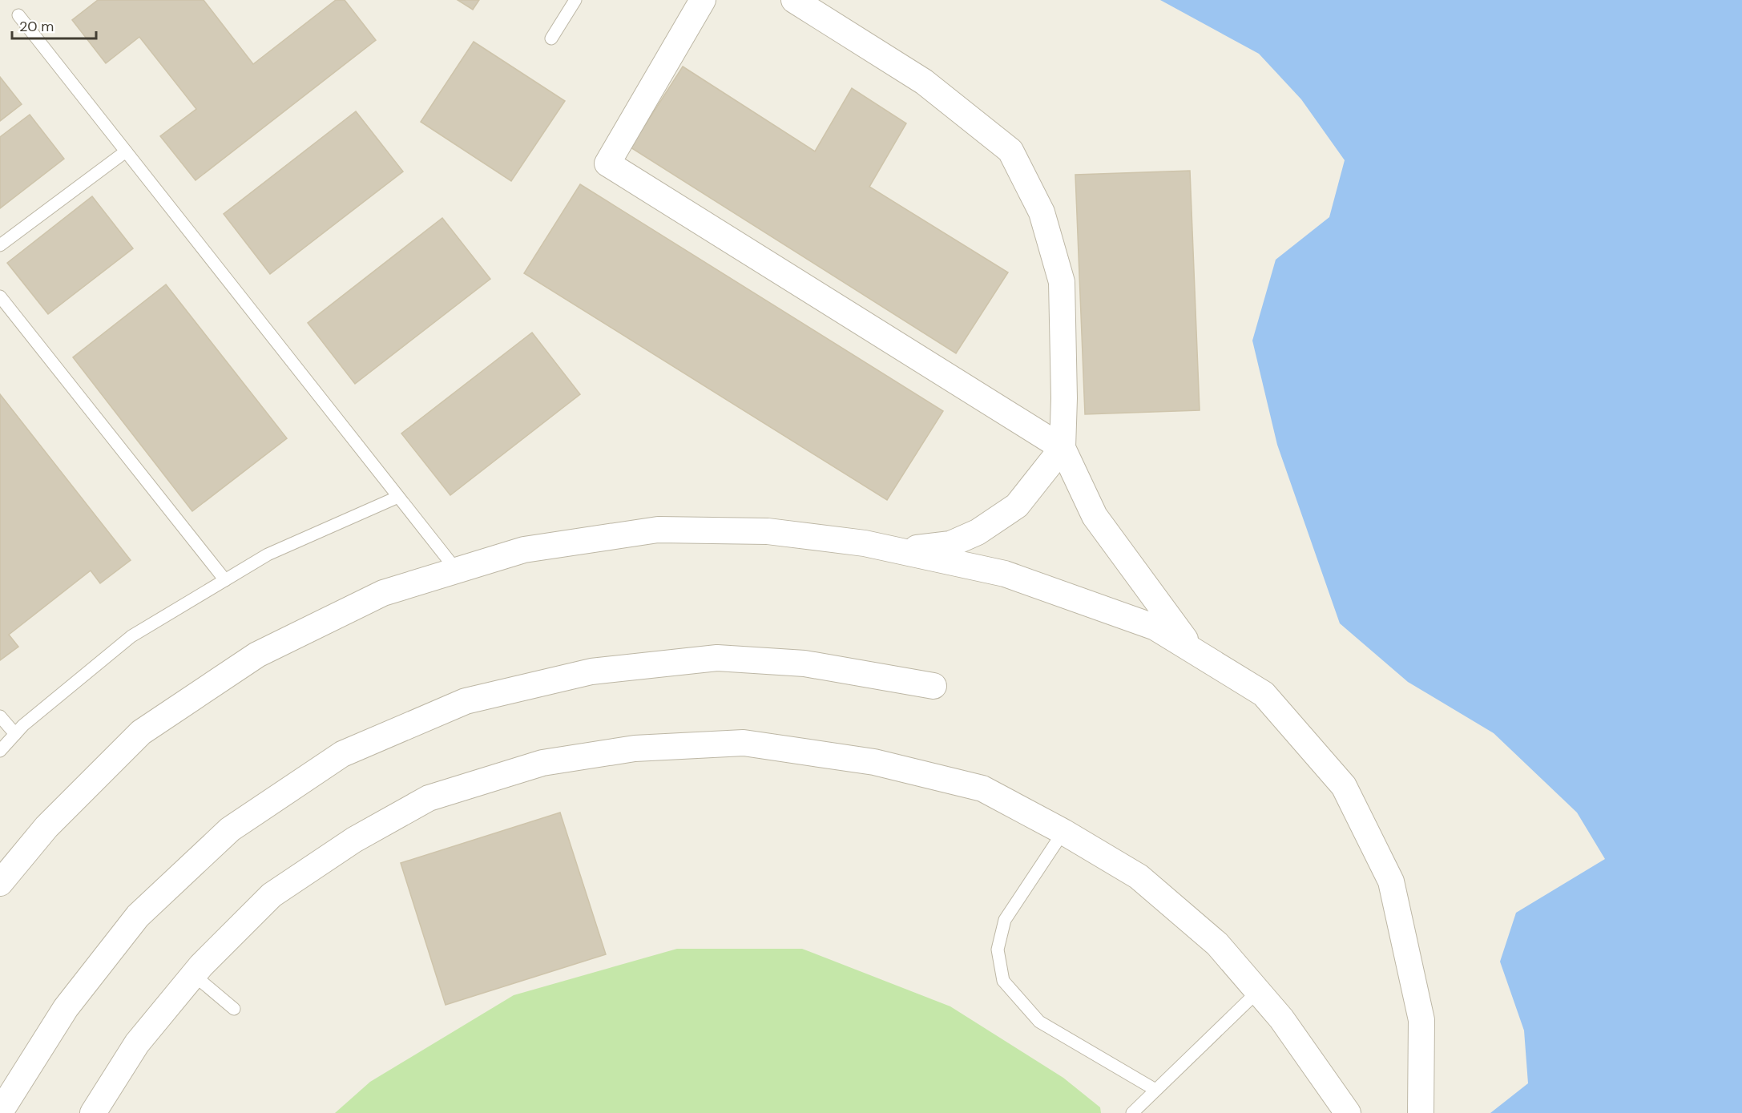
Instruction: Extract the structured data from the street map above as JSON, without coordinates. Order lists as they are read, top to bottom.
{
  "scale_bar": "20 m"
}
